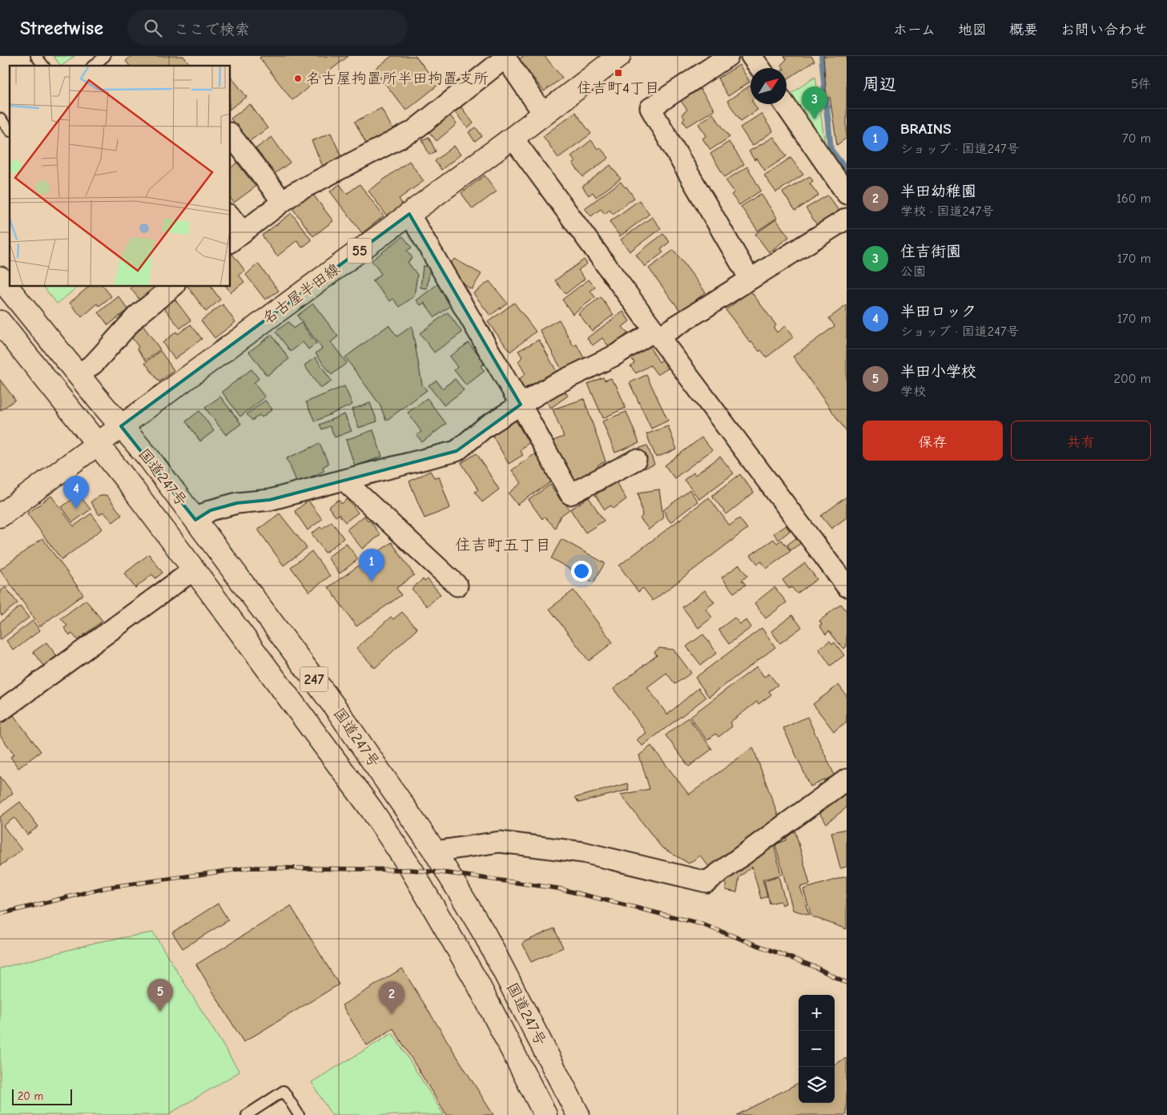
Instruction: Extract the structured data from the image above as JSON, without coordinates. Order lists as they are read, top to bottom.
{
  "streets": {
    "main road": [
      "55",
      "名古屋半田線",
      "国道247号",
      "247"
    ]
  },
  "crossings": [
    ["名古屋半田線", "国道247号"]
  ],
  "districts": ["住吉町五丁目"],
  "places": {
    "transit": ["住吉町4丁目"],
    "other": ["名古屋拘置所半田拘置支所"]
  },
  "scale_bar": "20 m",
  "north": "top right",
  "page": {
    "header": "Streetwise",
    "search": "ここで検索",
    "nav": [
      "ホーム",
      "地図",
      "概要",
      "お問い合わせ"
    ],
    "heading": ["周辺", "5件"],
    "pins": [
      "3",
      "4",
      "1",
      "5",
      "2"
    ],
    "list": [
      {
        "mark": "1",
        "name": "BRAINS",
        "note": "ショップ · 国道247号",
        "value": "70 m"
      },
      {
        "mark": "2",
        "name": "半田幼稚園",
        "note": "学校 · 国道247号",
        "value": "160 m"
      },
      {
        "mark": "3",
        "name": "住吉街園",
        "note": "公園",
        "value": "170 m"
      },
      {
        "mark": "4",
        "name": "半田ロック",
        "note": "ショップ · 国道247号",
        "value": "170 m"
      },
      {
        "mark": "5",
        "name": "半田小学校",
        "note": "学校",
        "value": "200 m"
      }
    ],
    "buttons": ["保存", "共有"],
    "map_buttons": ["+", "−"],
    "scale": "20 m"
  }
}
